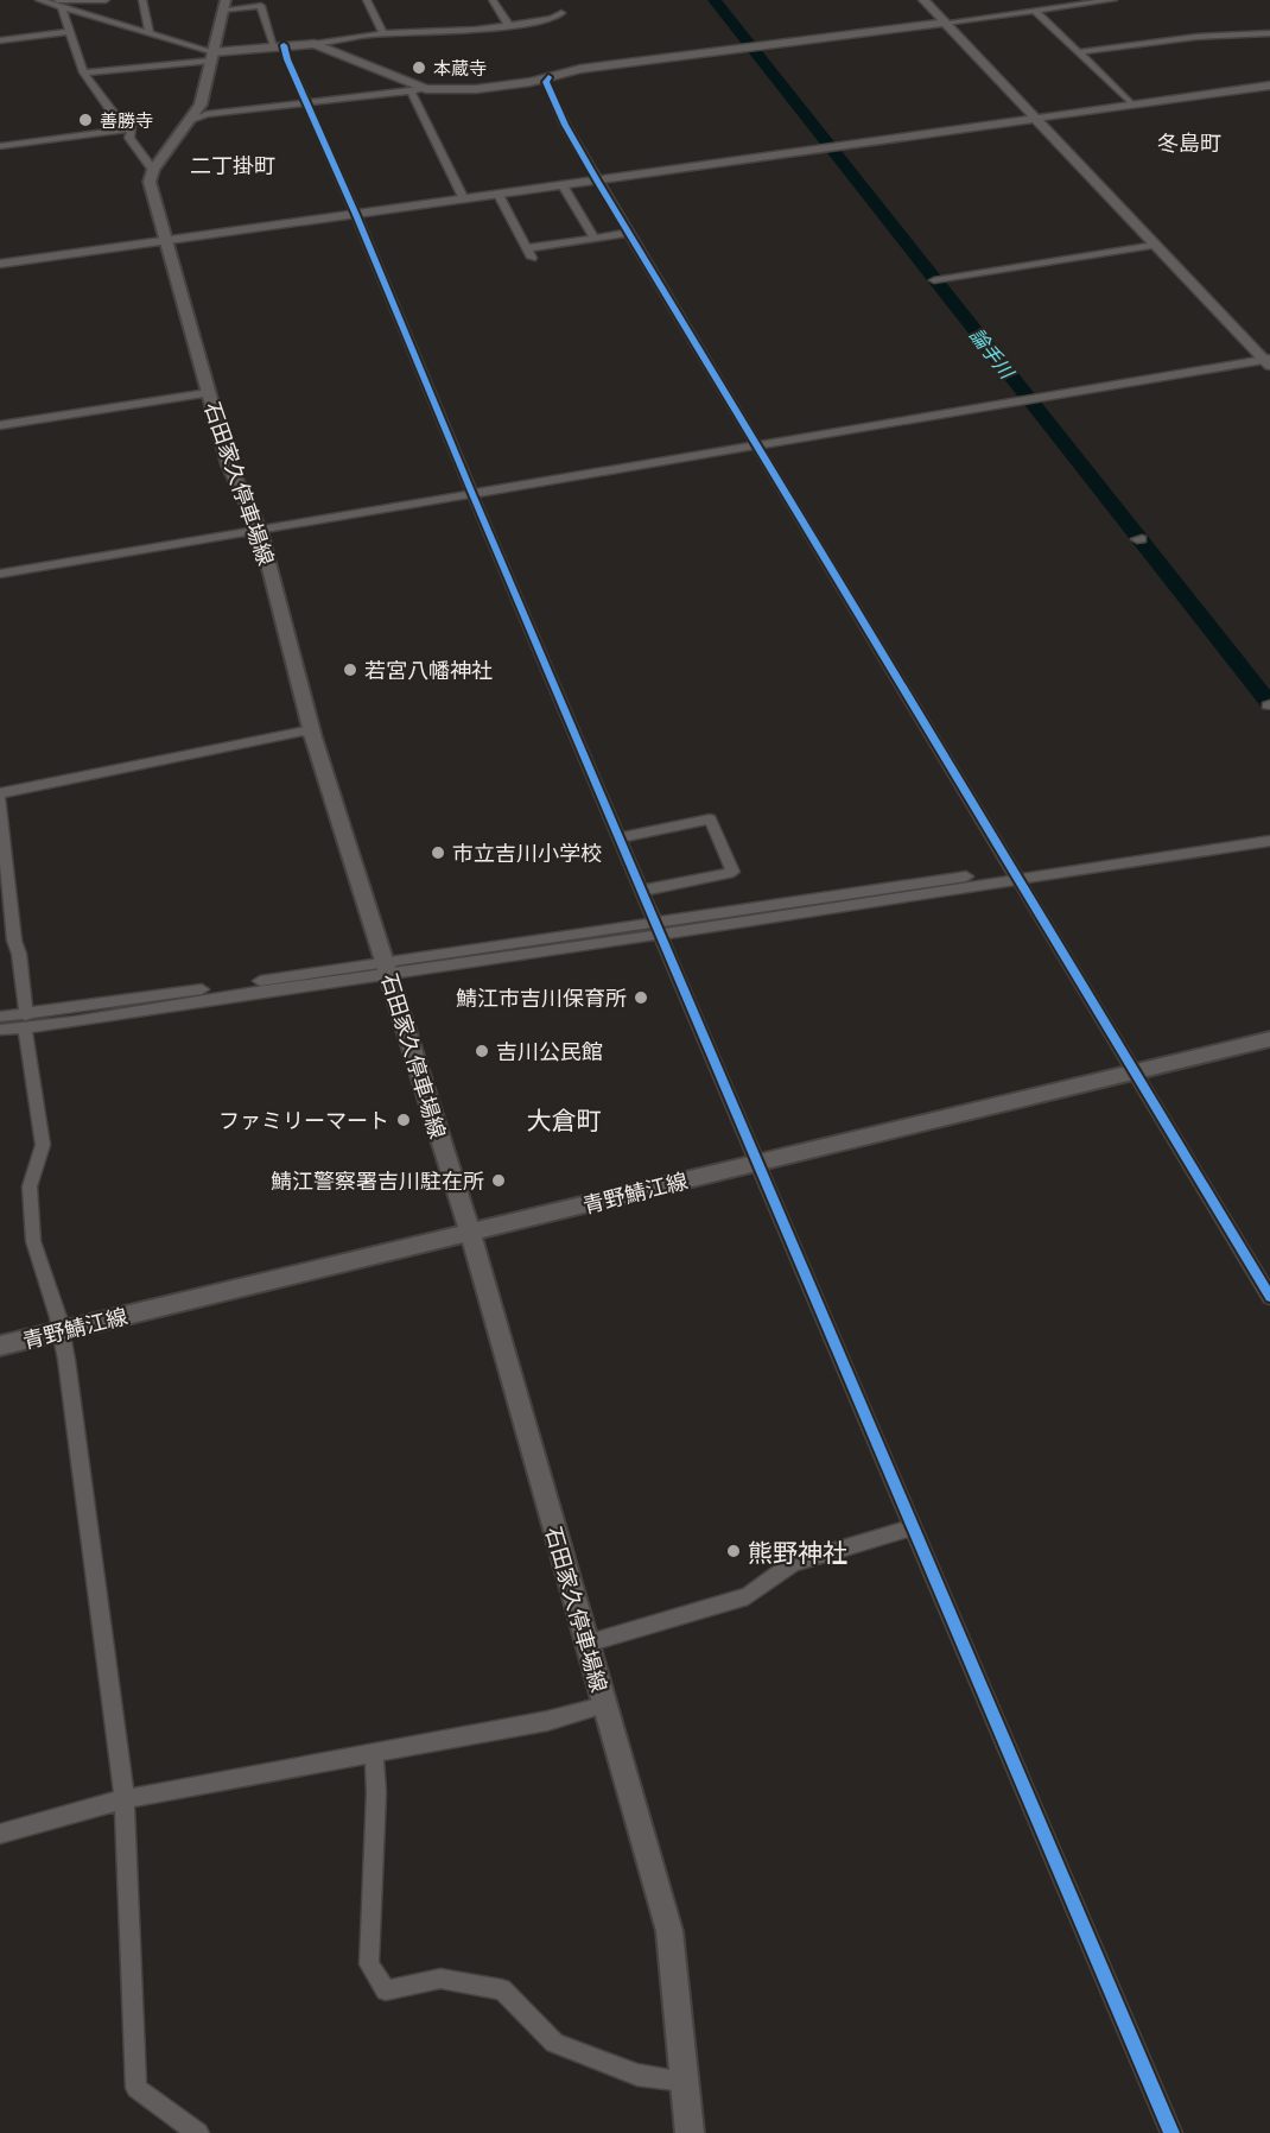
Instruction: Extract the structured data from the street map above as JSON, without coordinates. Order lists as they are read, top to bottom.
{
  "streets": {
    "main road": ["石田家久停車場線", "青野鯖江線"]
  },
  "crossings": [
    ["石田家久停車場線", "青野鯖江線"]
  ],
  "districts": ["冬島町", "二丁掛町", "大倉町"],
  "water": ["論手川"],
  "places": [
    "本蔵寺",
    "善勝寺",
    "若宮八幡神社",
    "市立吉川小学校",
    "鯖江市吉川保育所",
    "吉川公民館",
    "ファミリーマート",
    "鯖江警察署吉川駐在所",
    "熊野神社"
  ]
}
